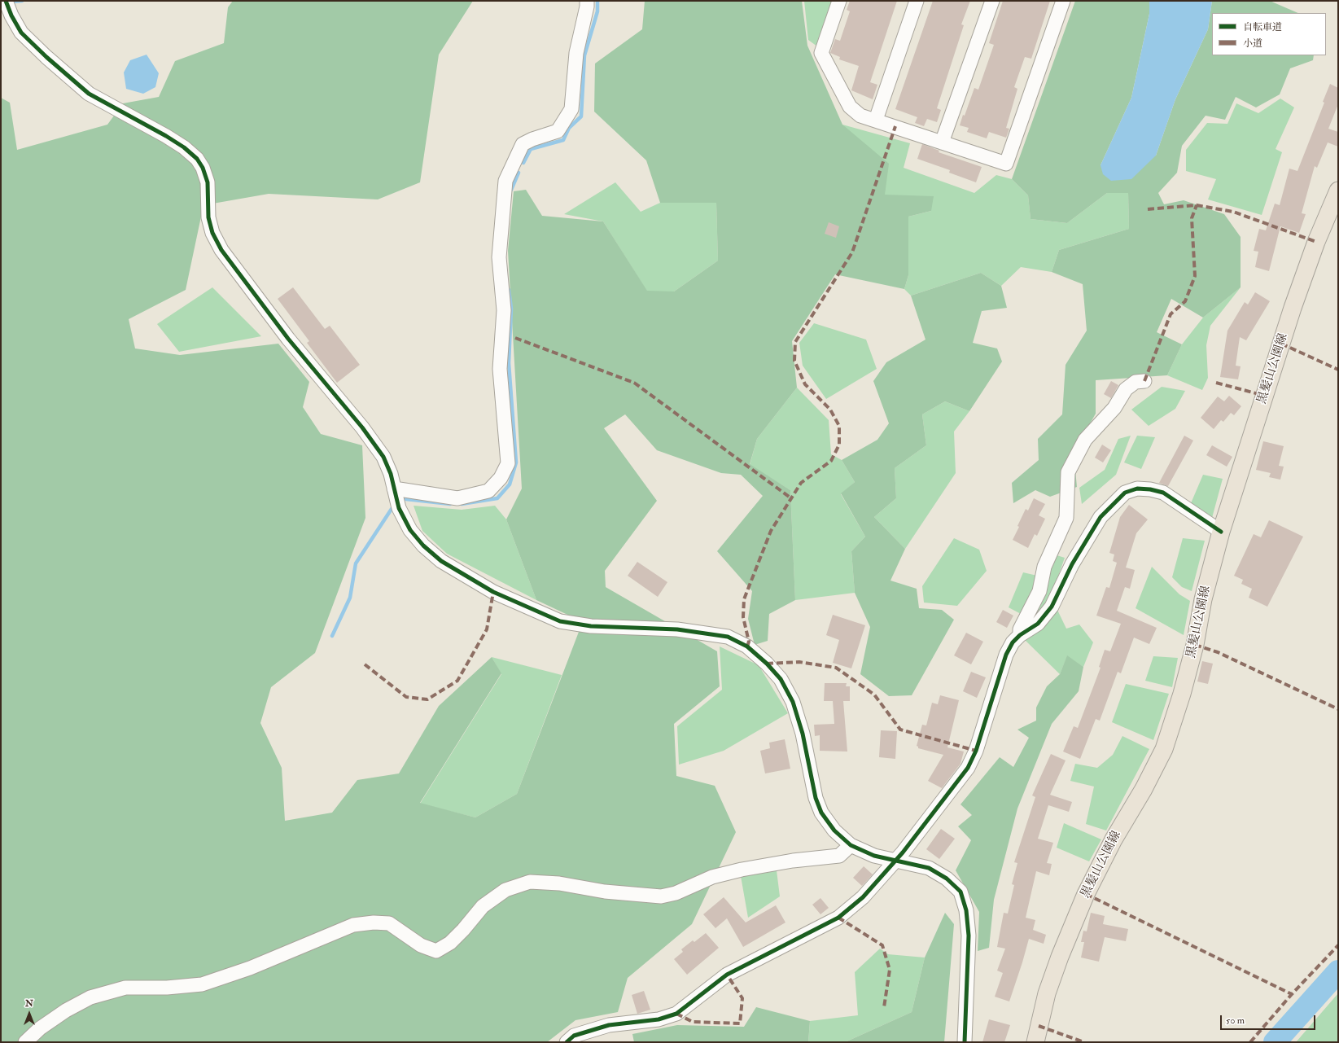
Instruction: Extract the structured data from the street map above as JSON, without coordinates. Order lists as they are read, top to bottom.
{
  "streets": {
    "main road": ["黒髪山公園線"]
  },
  "legend": ["自転車道", "小道"],
  "scale_bar": "50 m",
  "north": "top"
}
